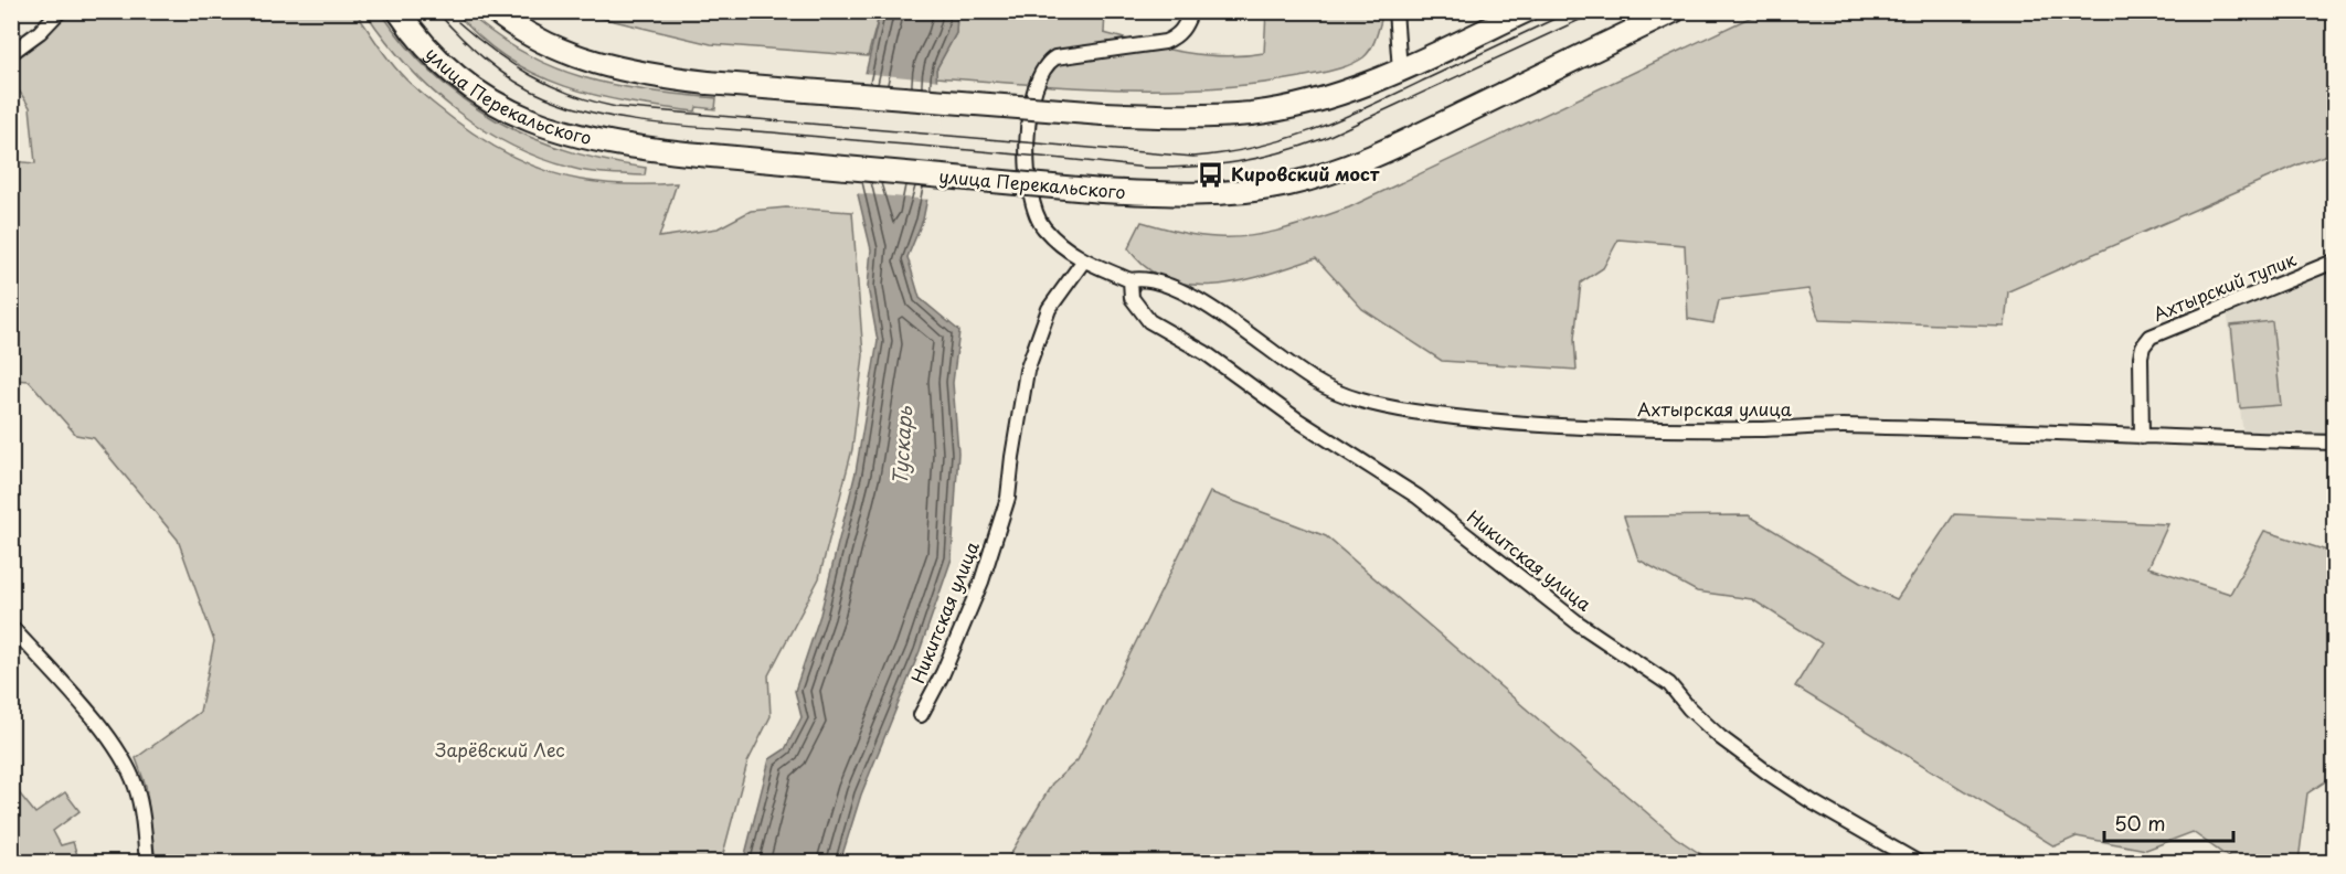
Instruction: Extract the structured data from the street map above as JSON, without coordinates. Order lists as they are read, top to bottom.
{
  "streets": {
    "main road": ["улица Перекальского"],
    "street": ["Ахтырский тупик", "Ахтырская улица", "Никитская улица"]
  },
  "crossings": [
    ["Ахтырский тупик", "Ахтырская улица"],
    ["Ахтырская улица", "Никитская улица"]
  ],
  "water": ["Тускарь"],
  "parks": ["Зарёвский Лес"],
  "places": {
    "bus stop": ["Кировский мост"]
  },
  "scale_bar": "50 m"
}
